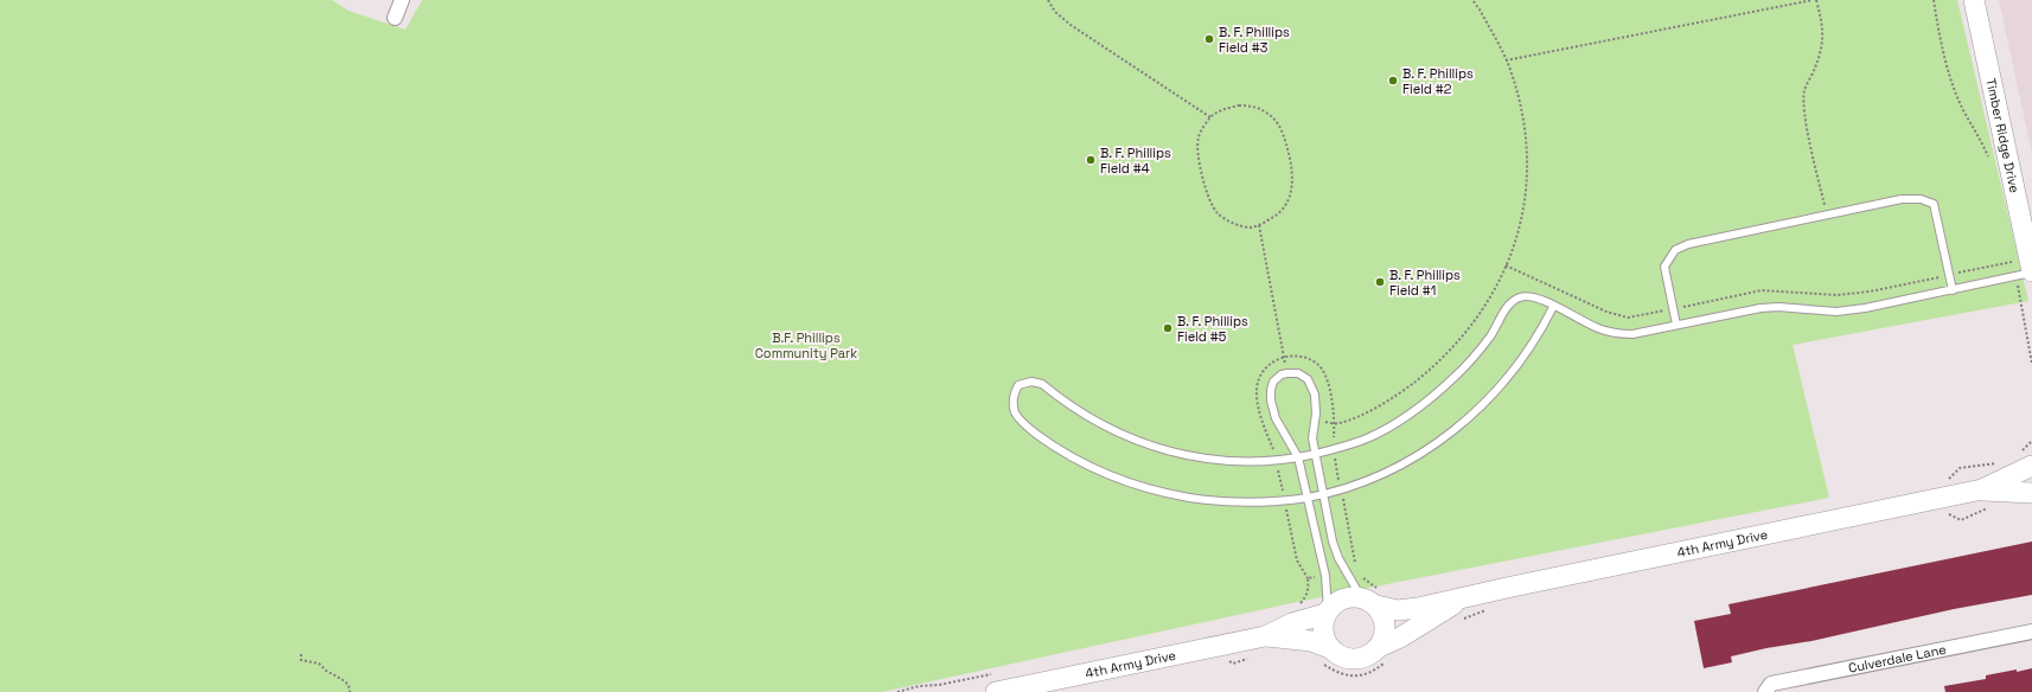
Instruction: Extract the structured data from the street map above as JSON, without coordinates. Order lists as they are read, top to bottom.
{
  "streets": {
    "street": ["Timber Ridge Drive", "4th Army Drive", "Culverdale Lane"]
  },
  "parks": ["B.F. Phillips Community Park"],
  "places": [
    "B. F. Phillips Field #3",
    "B. F. Phillips Field #2",
    "B. F. Phillips Field #4",
    "B. F. Phillips Field #1",
    "B. F. Phillips Field #5"
  ]
}
